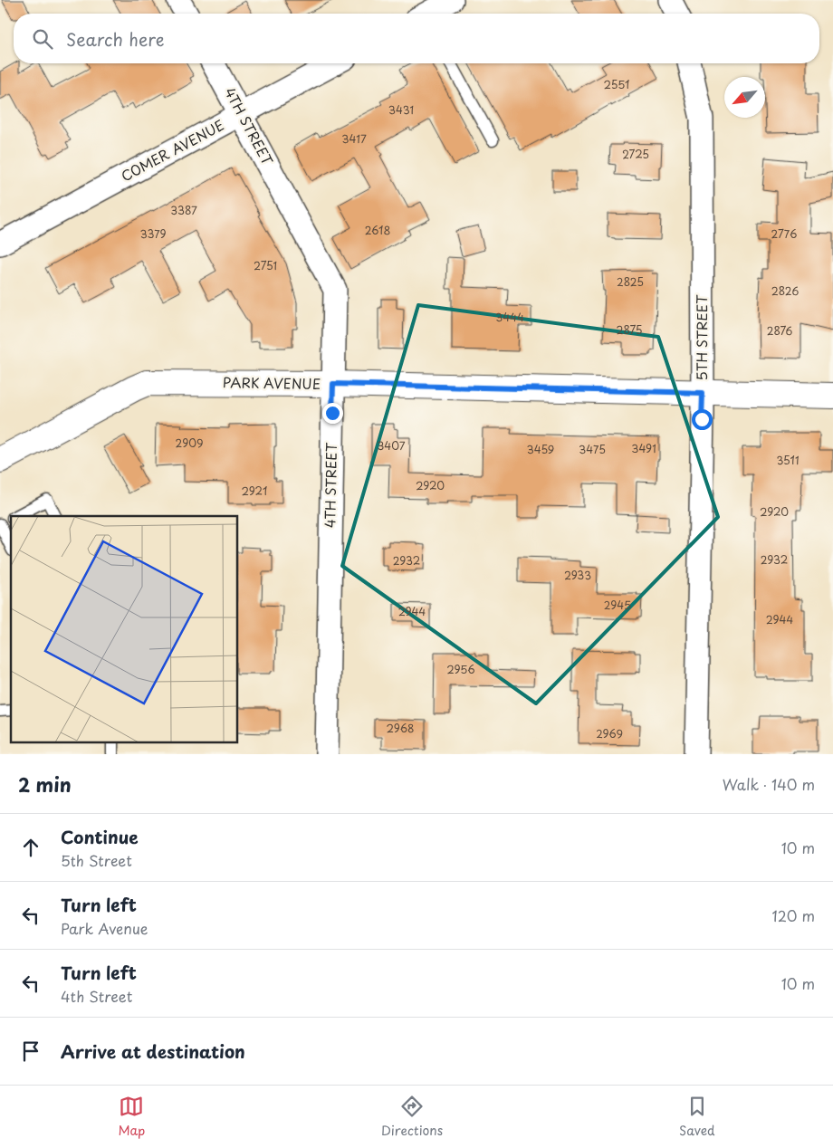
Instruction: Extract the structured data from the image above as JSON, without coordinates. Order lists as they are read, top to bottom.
{
  "streets": {
    "street": [
      "4TH STREET",
      "COMER AVENUE",
      "5TH STREET",
      "PARK AVENUE"
    ]
  },
  "crossings": [
    ["4TH STREET", "COMER AVENUE"],
    ["4TH STREET", "PARK AVENUE"],
    ["5TH STREET", "PARK AVENUE"]
  ],
  "house_numbers": [
    "2551",
    "3431",
    "3417",
    "2725",
    "3387",
    "2618",
    "3379",
    "2776",
    "2751",
    "2825",
    "2826",
    "3444",
    "2875",
    "2876",
    "2909",
    "3407",
    "3491",
    "3459",
    "3475",
    "3511",
    "2920",
    "2921",
    "2920",
    "2932",
    "2932",
    "2933",
    "2945",
    "2944",
    "2944",
    "2956",
    "2968",
    "2969"
  ],
  "north": "bottom left",
  "page": {
    "search": "Search here",
    "heading": ["2 min", "Walk · 140 m"],
    "list": [
      ["Continue", "5th Street", "10 m"],
      ["Turn left", "Park Avenue", "120 m"],
      ["Turn left", "4th Street", "10 m"],
      "Arrive at destination"
    ],
    "nav": ["Map", "Directions", "Saved"]
  }
}
